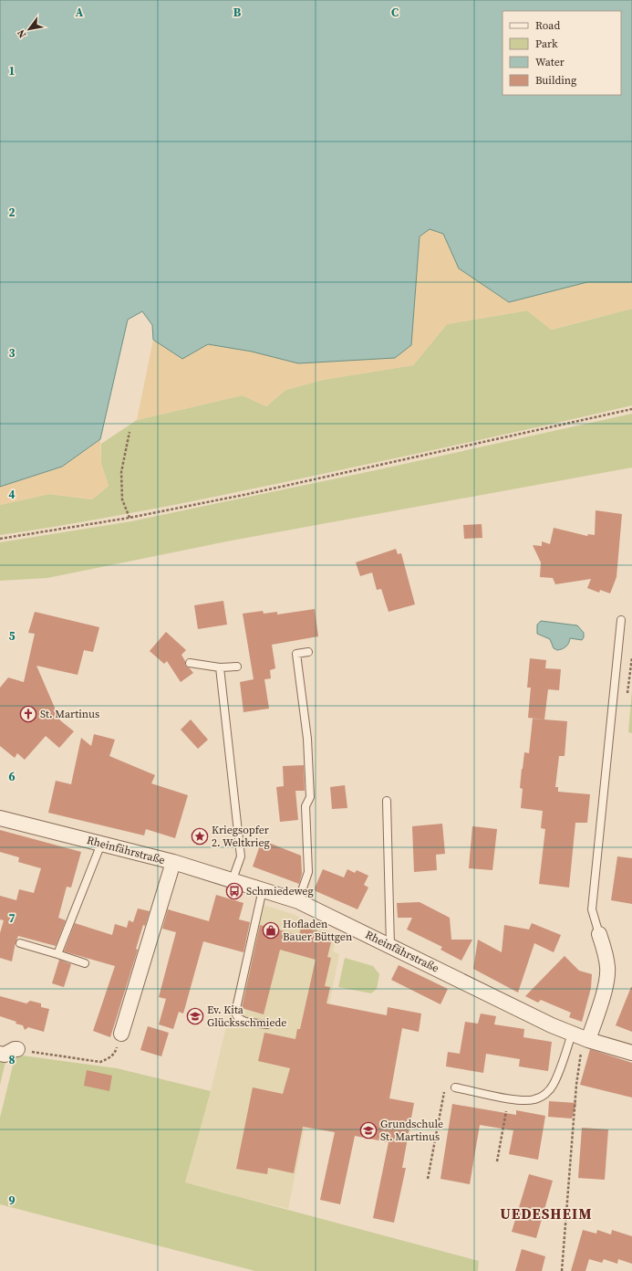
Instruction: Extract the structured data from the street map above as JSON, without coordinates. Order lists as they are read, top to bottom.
{
  "streets": {
    "street": ["Rheinfährstraße"]
  },
  "districts": ["UEDESHEIM"],
  "places": {
    "church": ["St. Martinus"],
    "place": ["Kriegsopfer 2. Weltkrieg"],
    "bus stop": ["Schmiedeweg"],
    "shop": ["Hofladen Bauer Büttgen"],
    "school or university": ["Ev. Kita Glücksschmiede", "Grundschule St. Martinus"]
  },
  "legend": [
    "Road",
    "Park",
    "Water",
    "Building"
  ],
  "north": "bottom left",
  "grid": {
    "columns": ["A", "B", "C"],
    "rows": [
      "1",
      "2",
      "3",
      "4",
      "5",
      "6",
      "7",
      "8",
      "9"
    ]
  }
}
